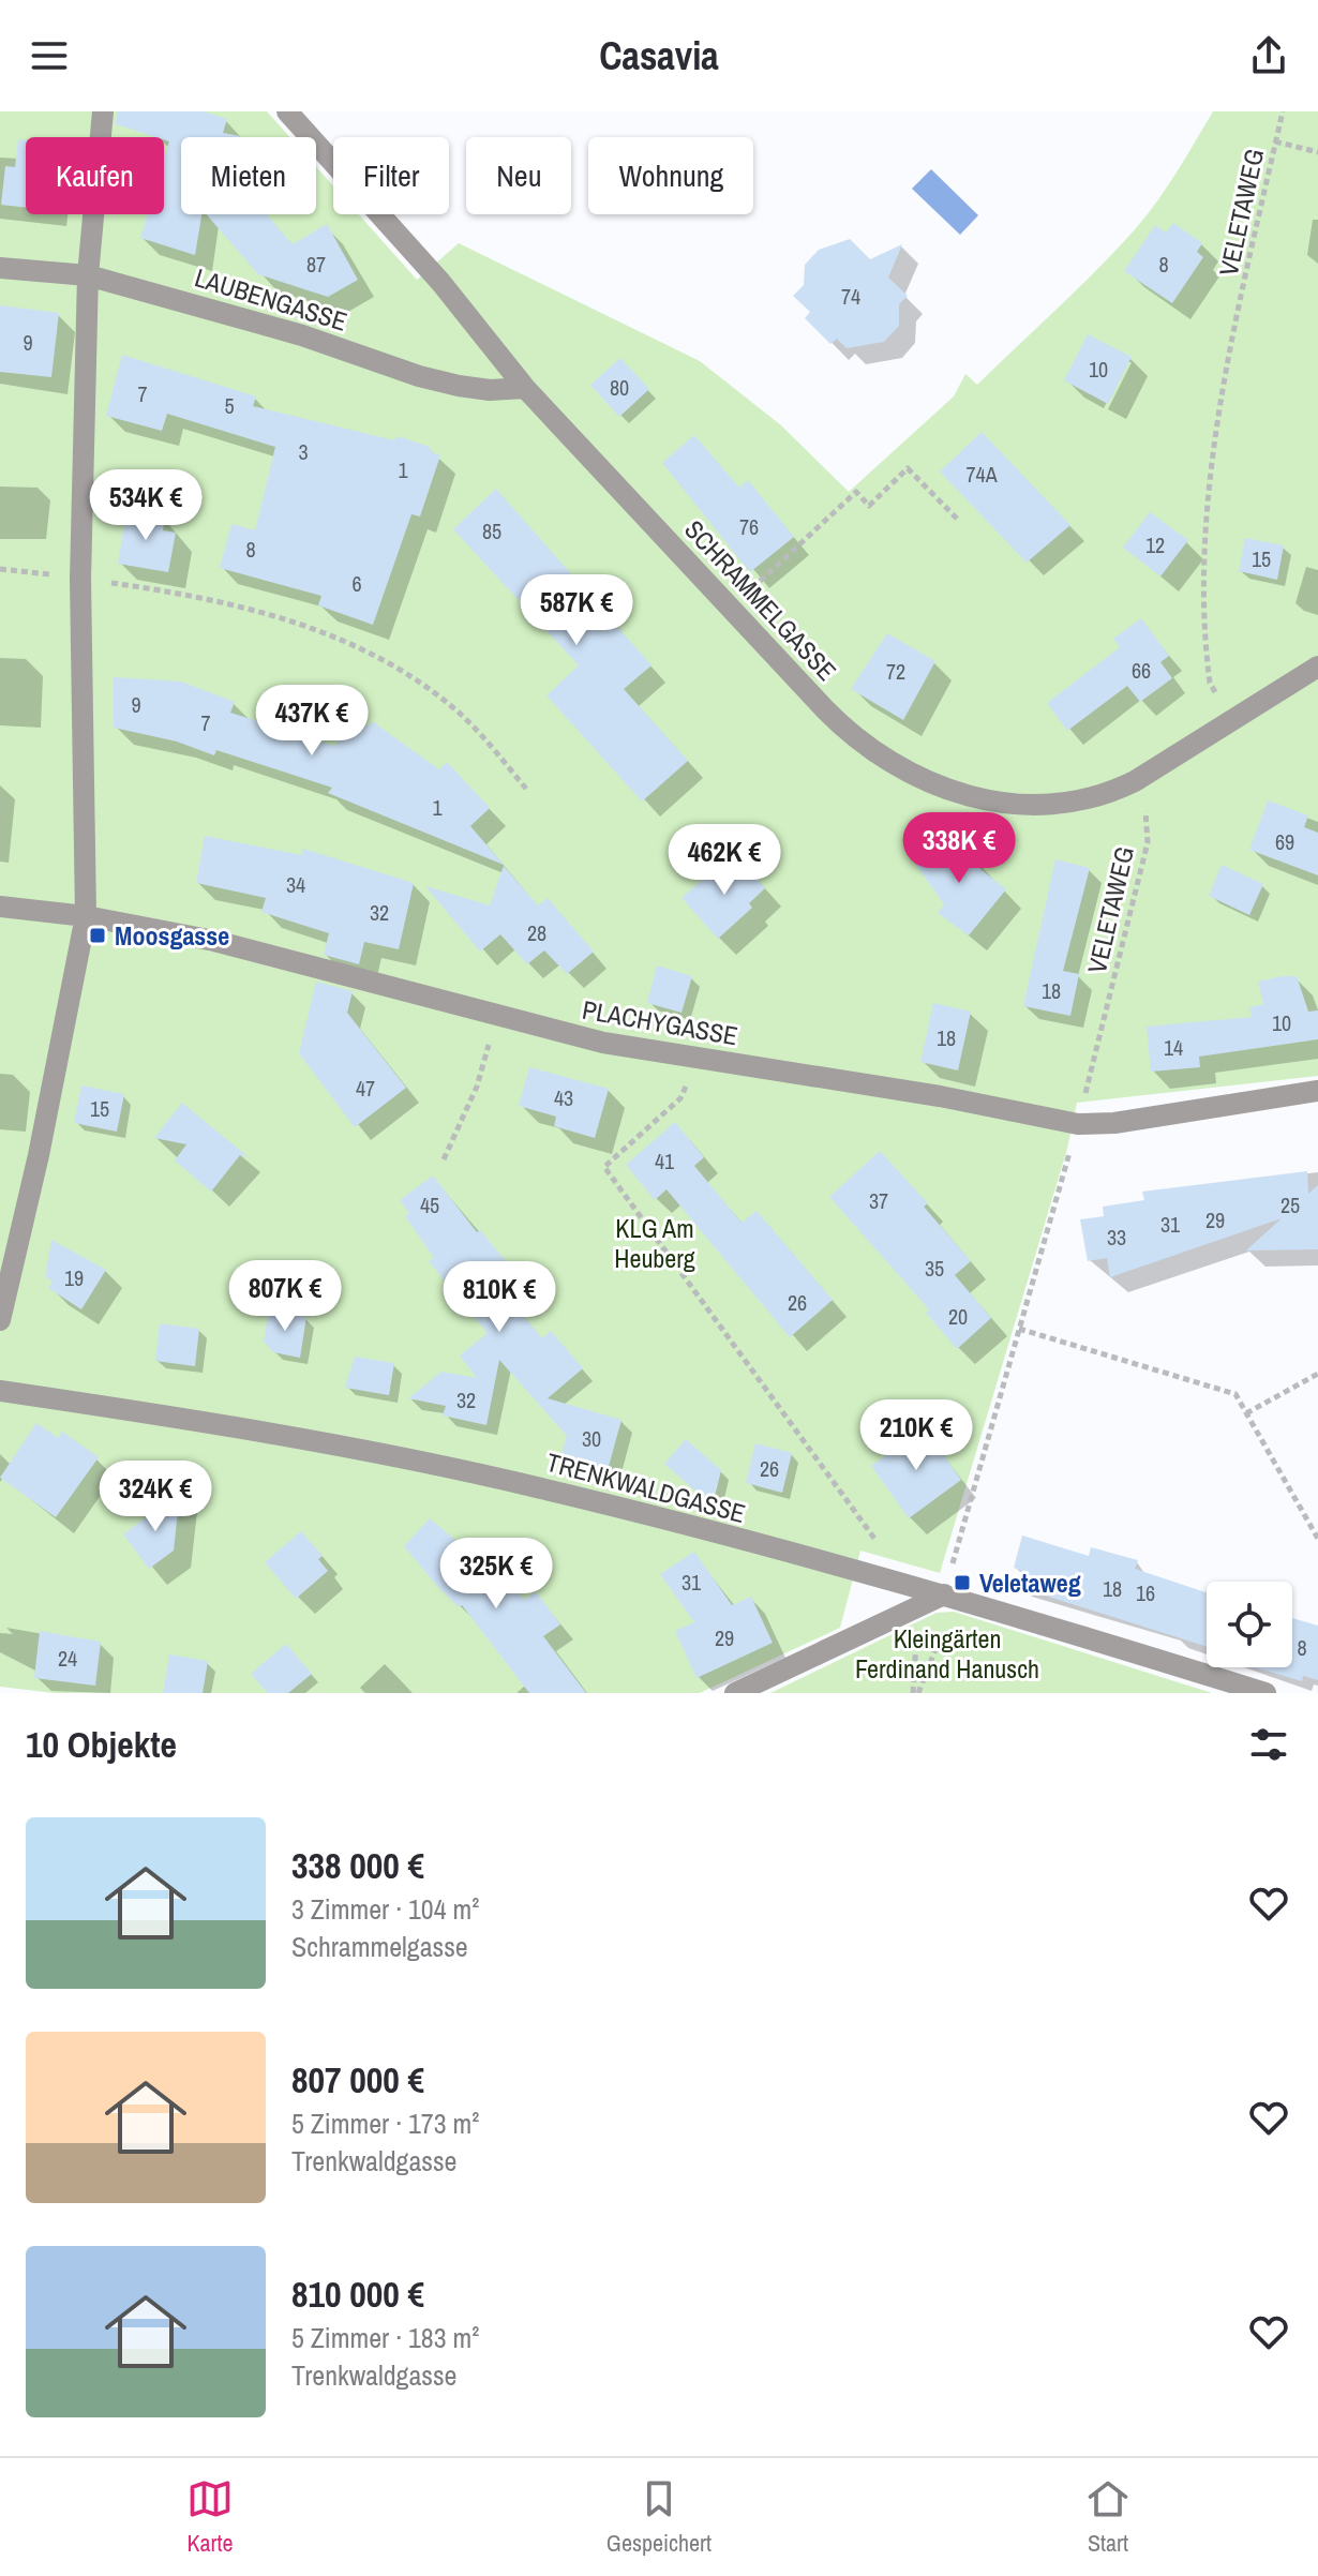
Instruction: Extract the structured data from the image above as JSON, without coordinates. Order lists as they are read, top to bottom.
{
  "streets": {
    "street": [
      "LAUBENGASSE",
      "SCHRAMMELGASSE",
      "PLACHYGASSE",
      "TRENKWALDGASSE"
    ],
    "path": ["VELETAWEG"]
  },
  "crossings": [
    ["VELETAWEG", "SCHRAMMELGASSE"],
    ["VELETAWEG", "PLACHYGASSE"],
    ["VELETAWEG", "TRENKWALDGASSE"],
    ["LAUBENGASSE", "SCHRAMMELGASSE"]
  ],
  "parks": ["KLG Am Heuberg", "Kleingärten Ferdinand Hanusch"],
  "places": {
    "transit": ["Moosgasse", "Veletaweg"]
  },
  "house_numbers": [
    "87",
    "8",
    "74",
    "9",
    "10",
    "80",
    "7",
    "5",
    "3",
    "1",
    "74A",
    "76",
    "85",
    "12",
    "8",
    "15",
    "6",
    "66",
    "72",
    "9",
    "7",
    "1",
    "69",
    "34",
    "32",
    "28",
    "18",
    "10",
    "18",
    "14",
    "47",
    "43",
    "15",
    "41",
    "37",
    "45",
    "25",
    "29",
    "31",
    "33",
    "35",
    "19",
    "26",
    "20",
    "32",
    "30",
    "26",
    "31",
    "18",
    "16",
    "29",
    "8",
    "24"
  ],
  "page": {
    "header": "Casavia",
    "chip": [
      "Kaufen",
      "Mieten",
      "Filter",
      "Neu",
      "Wohnung"
    ],
    "price": [
      "534K €",
      "587K €",
      "437K €",
      "338K €",
      "462K €",
      "807K €",
      "810K €",
      "210K €",
      "324K €",
      "325K €"
    ],
    "heading": "10 Objekte",
    "list": [
      {
        "name": "338 000 €",
        "note": "3 Zimmer · 104 m² · Schrammelgasse"
      },
      {
        "name": "807 000 €",
        "note": "5 Zimmer · 173 m² · Trenkwaldgasse"
      },
      {
        "name": "810 000 €",
        "note": "5 Zimmer · 183 m² · Trenkwaldgasse"
      }
    ],
    "tabs": ["Karte", "Gespeichert", "Start"]
  }
}
